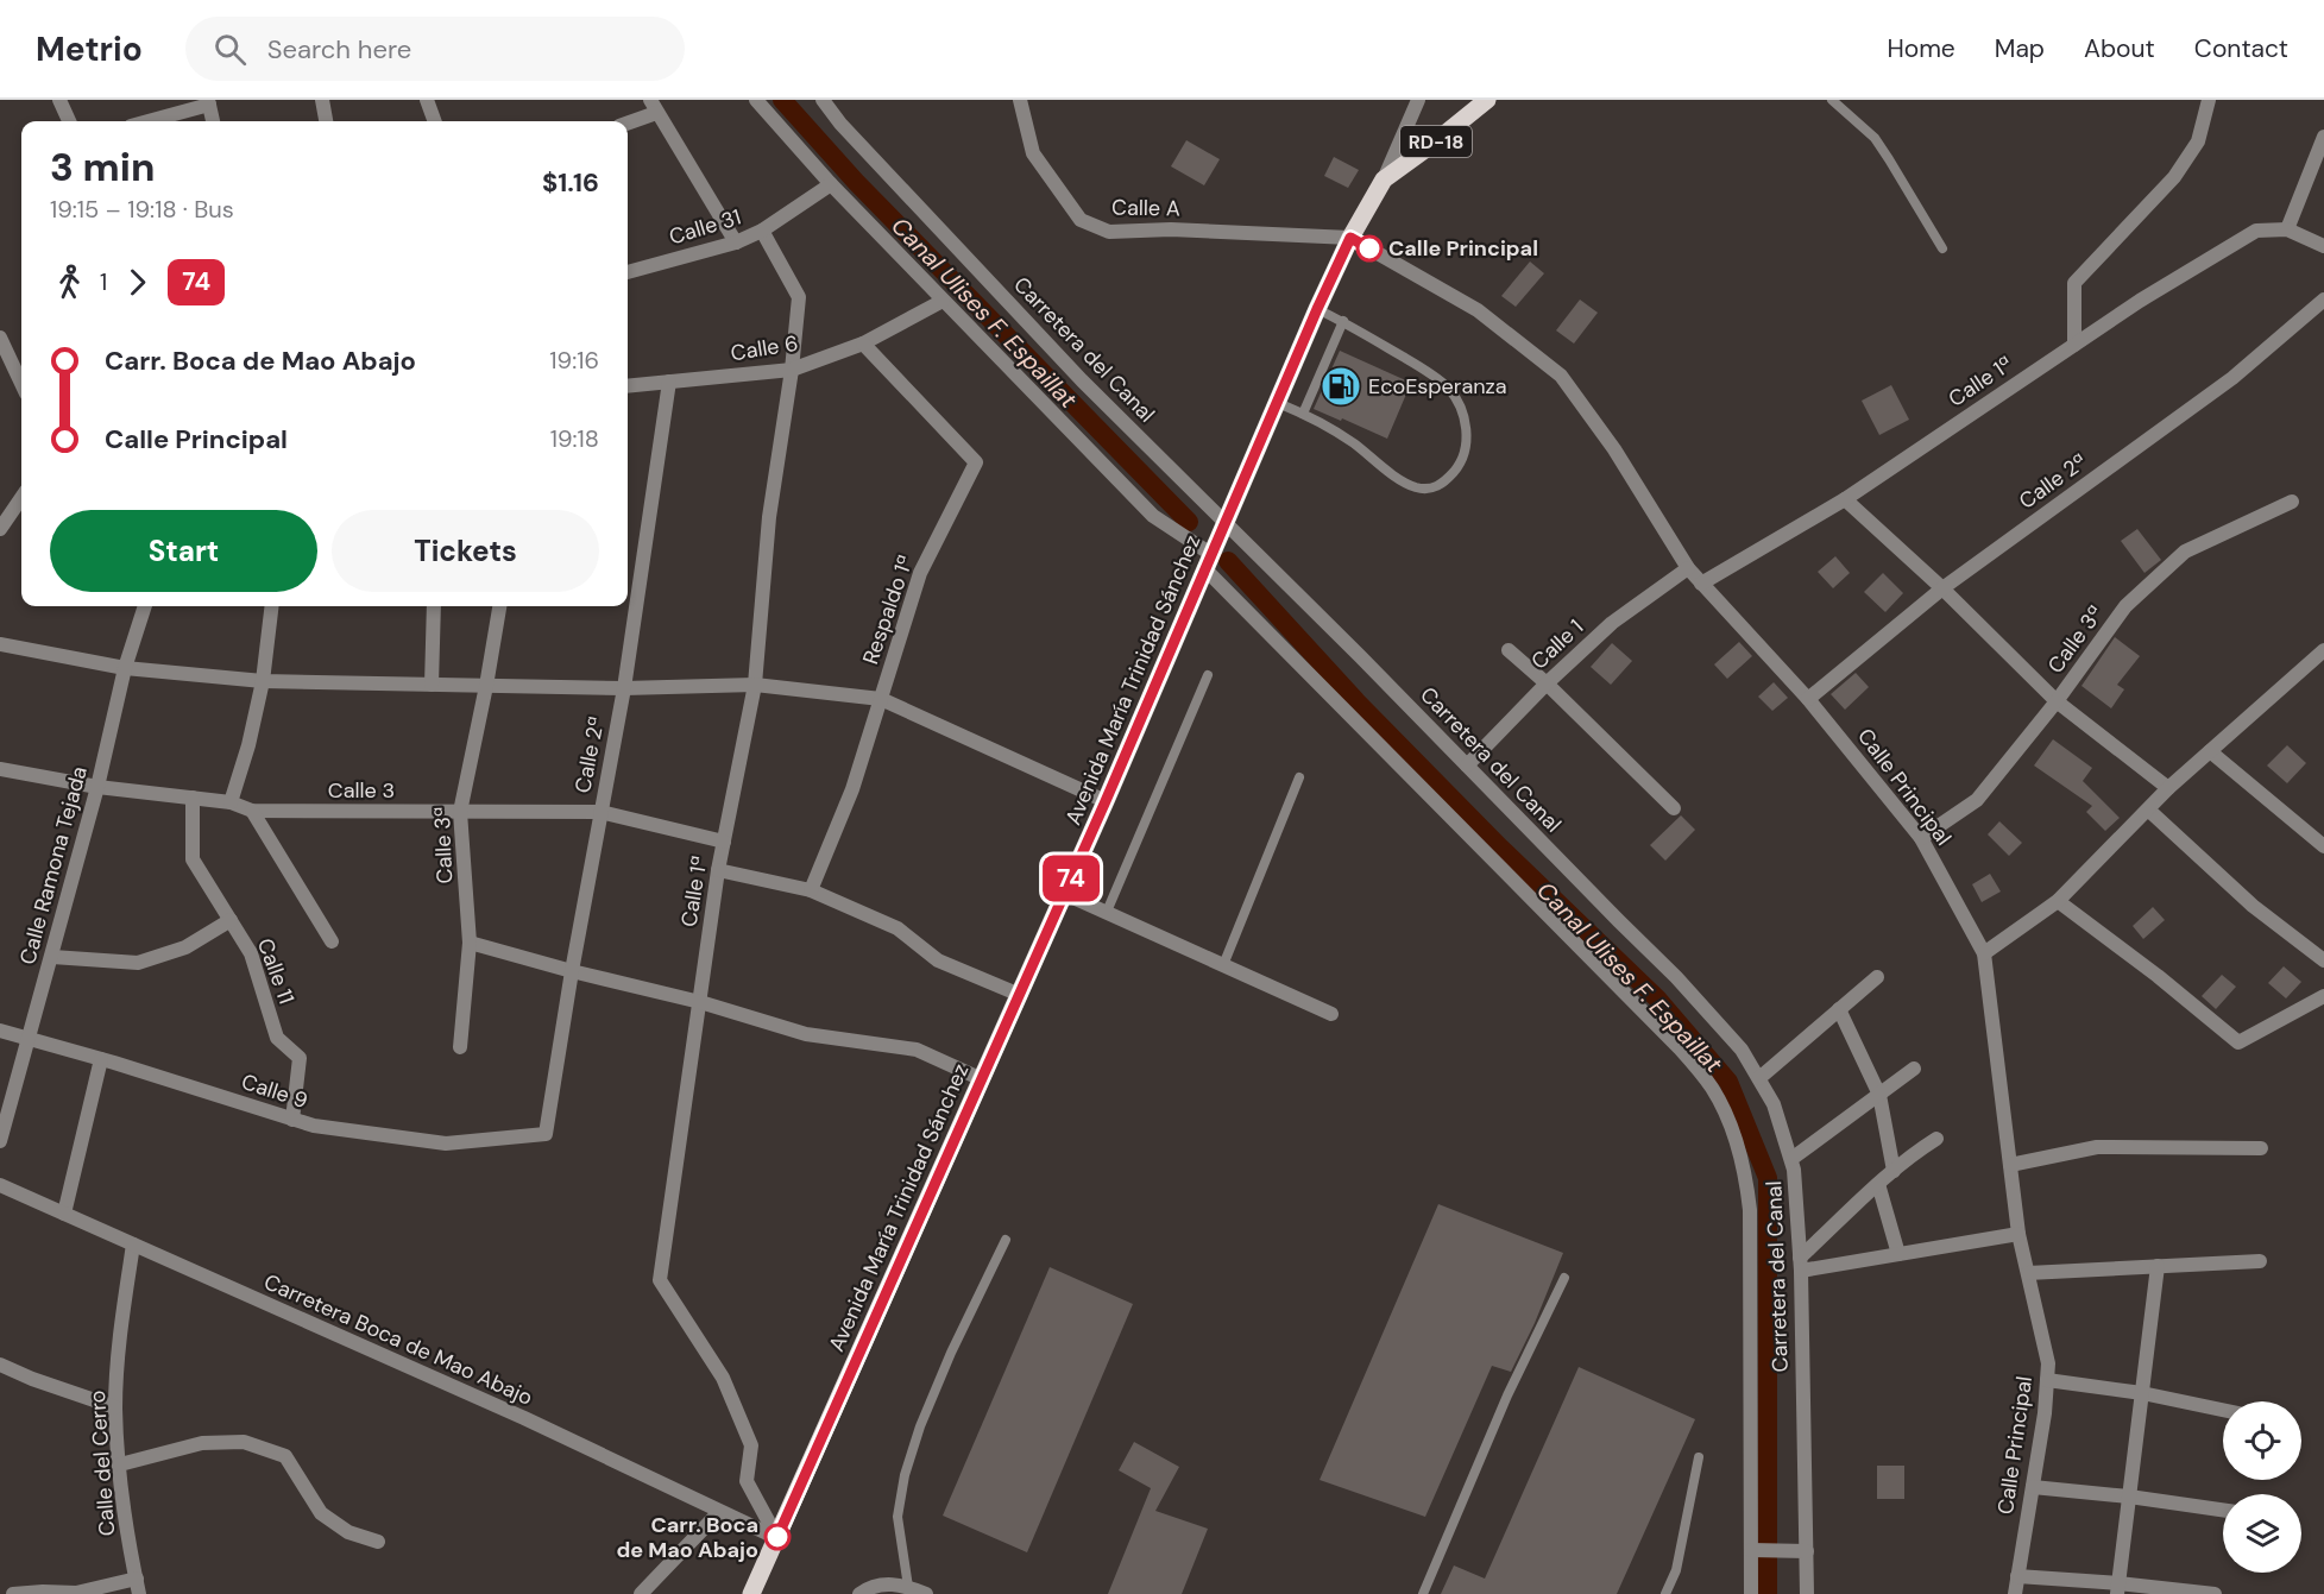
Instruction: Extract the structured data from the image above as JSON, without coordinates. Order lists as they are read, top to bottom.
{
  "streets": {
    "main road": ["RD-18", "Avenida María Trinidad Sánchez"],
    "street": [
      "Calle A",
      "Calle 31",
      "Calle 6",
      "Carretera del Canal",
      "Calle 1ª",
      "Calle 2ª",
      "Respaldo 1ª",
      "Calle 3ª",
      "Calle 1",
      "Calle Principal",
      "Calle 3",
      "Calle Ramona Tejada",
      "Calle 11",
      "Calle 9",
      "Carretera Boca de Mao Abajo",
      "Calle del Cerro"
    ]
  },
  "crossings": [
    ["Calle A", "Avenida María Trinidad Sánchez"],
    ["Calle A", "Calle Principal"],
    ["Calle 31", "Carretera del Canal"],
    ["Calle 31", "Calle 1ª"],
    ["Calle 6", "Carretera del Canal"],
    ["Calle 6", "Calle 1ª"],
    ["Calle 6", "Calle 2ª"],
    ["Calle 6", "Respaldo 1ª"],
    ["Carretera del Canal", "Calle 1"],
    ["Carretera del Canal", "Avenida María Trinidad Sánchez"],
    ["Calle 1ª", "Avenida María Trinidad Sánchez"],
    ["Calle 1ª", "Calle Principal"],
    ["Calle 1ª", "Calle 3"],
    ["Calle 1ª", "Carretera Boca de Mao Abajo"],
    ["Calle 2ª", "Calle Principal"],
    ["Calle 2ª", "Calle 3"],
    ["Calle 2ª", "Calle 9"],
    ["Calle 3ª", "Calle Principal"],
    ["Calle 3ª", "Calle 3"],
    ["Calle 1", "Calle Principal"],
    ["Avenida María Trinidad Sánchez", "Calle Principal"],
    ["Avenida María Trinidad Sánchez", "Carretera Boca de Mao Abajo"],
    ["Calle 3", "Calle Ramona Tejada"],
    ["Calle 3", "Calle 11"],
    ["Calle Ramona Tejada", "Calle 9"],
    ["Calle 11", "Calle 9"],
    ["Carretera Boca de Mao Abajo", "Calle del Cerro"]
  ],
  "water": ["Canal Ulises F. Espaillat"],
  "places": {
    "other": ["Calle Principal", "Carr. Boca de Mao Abajo"],
    "fuel station": ["EcoEsperanza"]
  },
  "lines": ["bus line 74"],
  "page": {
    "header": "Metrio",
    "search": "Search here",
    "nav": [
      "Home",
      "Map",
      "About",
      "Contact"
    ],
    "on_map": "74",
    "heading": ["3 min", "19:15 – 19:18 · Bus", "$1.16"],
    "legs": ["1", "74"],
    "list": [
      {
        "name": "Carr. Boca de Mao Abajo",
        "value": "19:16"
      },
      {
        "name": "Calle Principal",
        "value": "19:18"
      }
    ],
    "buttons": ["Start", "Tickets"]
  }
}
